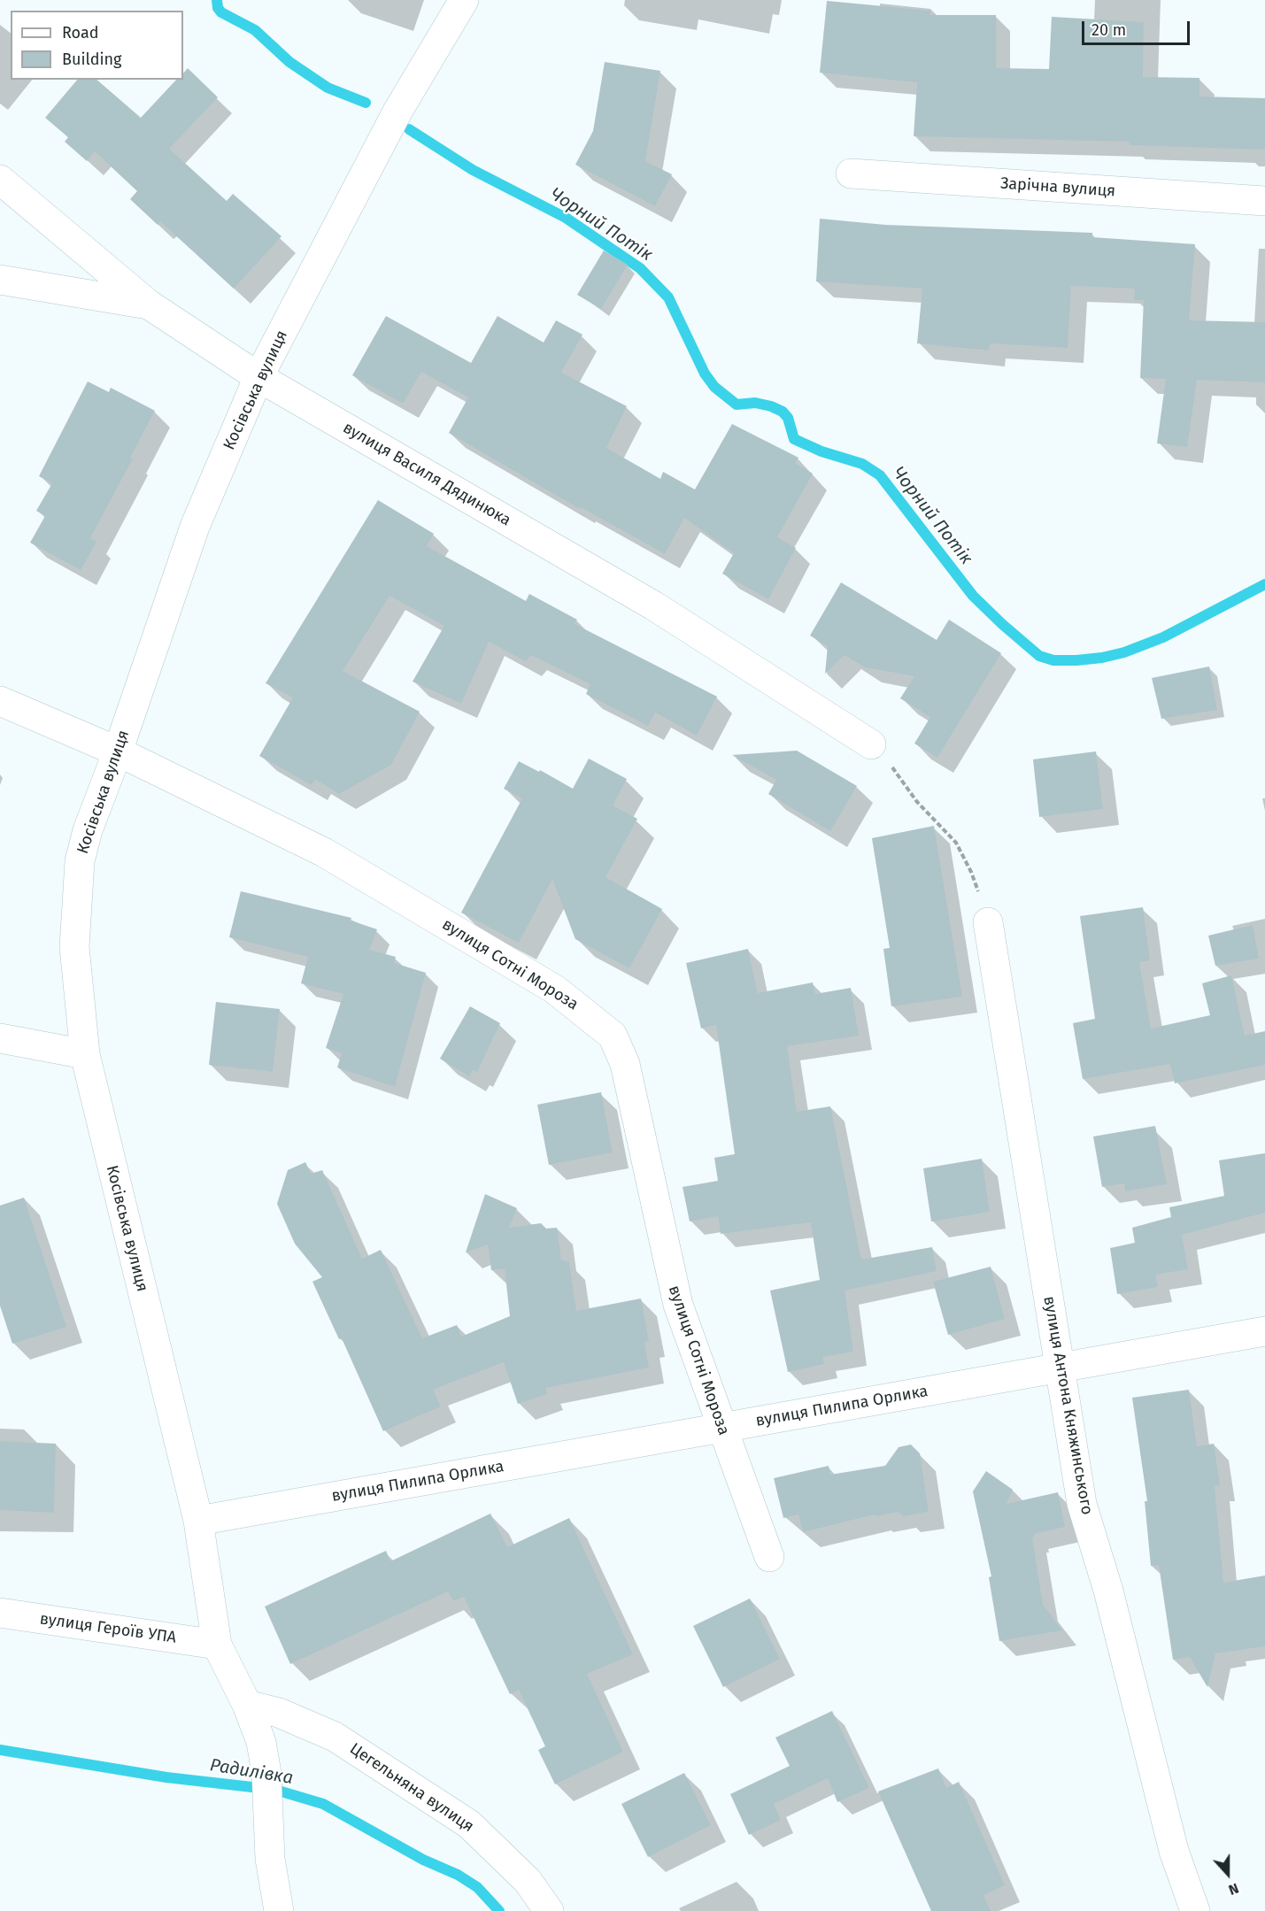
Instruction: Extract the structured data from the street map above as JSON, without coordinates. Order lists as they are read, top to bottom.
{
  "streets": {
    "street": [
      "Зарічна вулиця",
      "Косівська вулиця",
      "вулиця Василя Дядинюка",
      "вулиця Сотні Мороза",
      "вулиця Антона Княжинського",
      "вулиця Пилипа Орлика",
      "вулиця Героїв УПА",
      "Цегельняна вулиця"
    ]
  },
  "crossings": [
    ["Косівська вулиця", "вулиця Василя Дядинюка"],
    ["Косівська вулиця", "вулиця Сотні Мороза"],
    ["Косівська вулиця", "вулиця Пилипа Орлика"],
    ["Косівська вулиця", "вулиця Героїв УПА"],
    ["Косівська вулиця", "Цегельняна вулиця"],
    ["вулиця Сотні Мороза", "вулиця Пилипа Орлика"],
    ["вулиця Антона Княжинського", "вулиця Пилипа Орлика"]
  ],
  "water": ["Чорний Потік", "Радилівка"],
  "legend": ["Road", "Building"],
  "scale_bar": "20 m",
  "north": "bottom"
}
